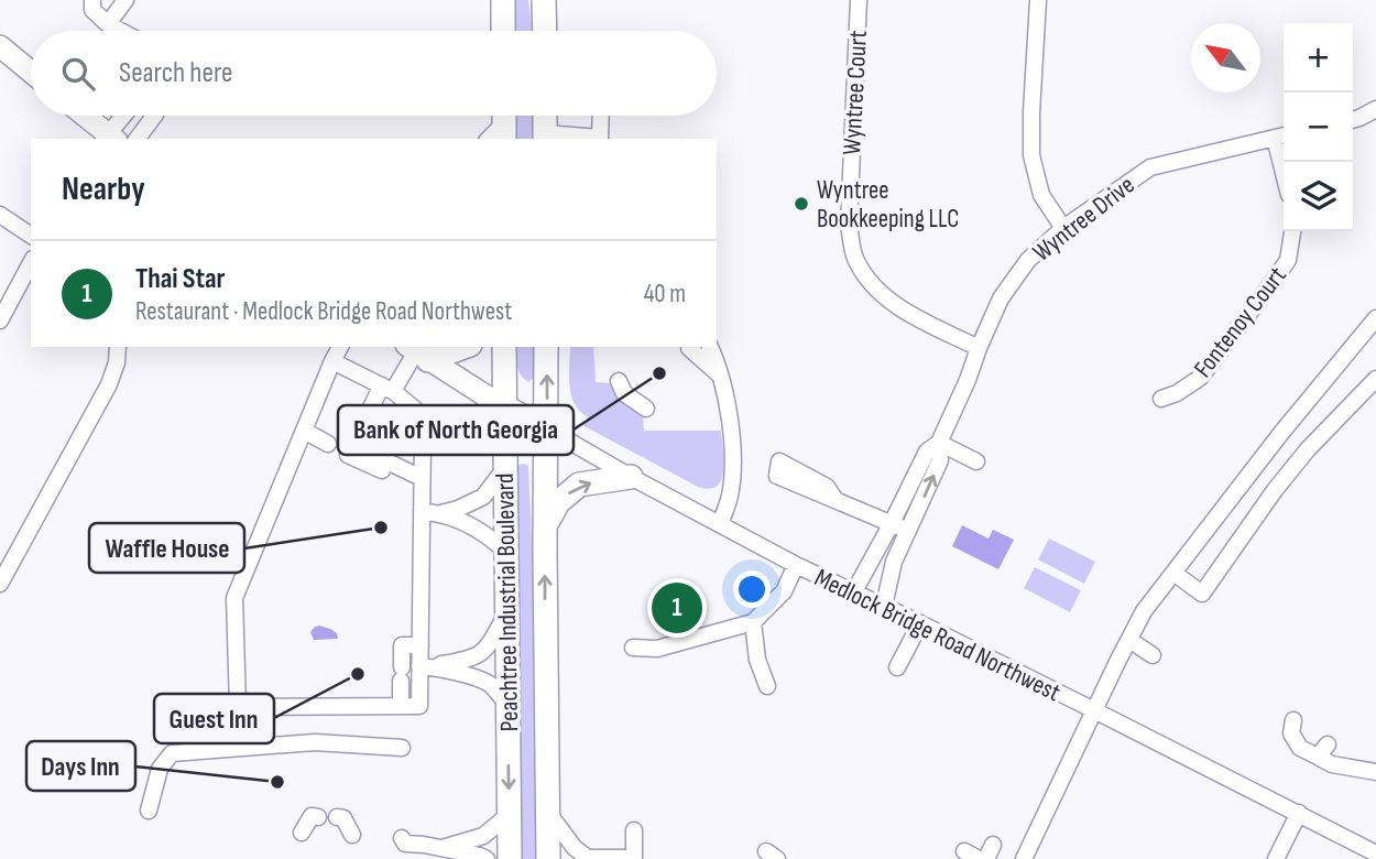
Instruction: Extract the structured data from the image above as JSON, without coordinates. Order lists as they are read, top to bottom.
{
  "streets": {
    "highway": ["Peachtree Industrial Boulevard"],
    "main road": ["Medlock Bridge Road Northwest"],
    "street": ["Wyntree Court", "Wyntree Drive", "Fontenoy Court"]
  },
  "crossings": [
    ["Wyntree Court", "Wyntree Drive"],
    ["Wyntree Drive", "Medlock Bridge Road Northwest"],
    ["Peachtree Industrial Boulevard", "Medlock Bridge Road Northwest"]
  ],
  "places": [
    "Wyntree Bookkeeping LLC",
    "Bank of North Georgia",
    "Waffle House",
    "Guest Inn",
    "Days Inn"
  ],
  "north": "top left",
  "page": {
    "map_buttons": ["+", "−"],
    "search": "Search here",
    "heading": "Nearby",
    "list": [
      {
        "mark": "1",
        "name": "Thai Star",
        "note": "Restaurant · Medlock Bridge Road Northwest",
        "value": "40 m"
      }
    ],
    "pins": "1"
  }
}
